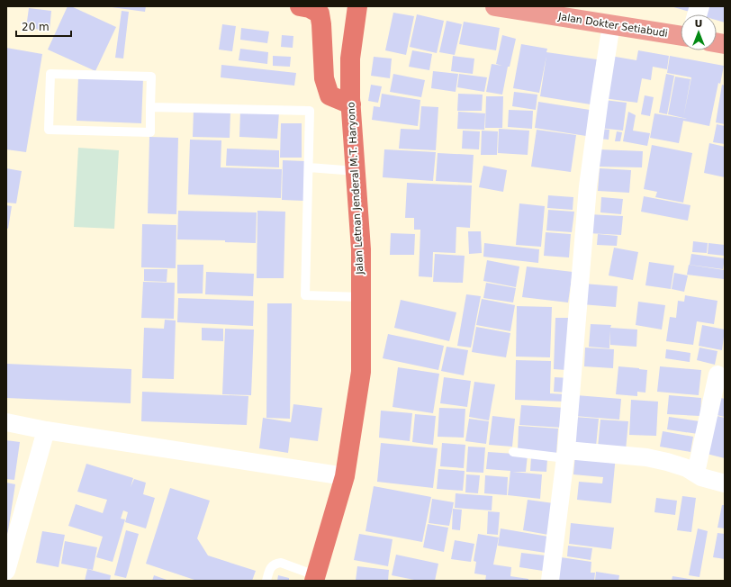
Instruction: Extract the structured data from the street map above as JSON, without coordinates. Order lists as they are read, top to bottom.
{
  "streets": {
    "highway": ["Jalan Letnan Jenderal M.T. Haryono"],
    "main road": ["Jalan Dokter Setiabudi"]
  },
  "scale_bar": "20 m",
  "north": "top"
}
